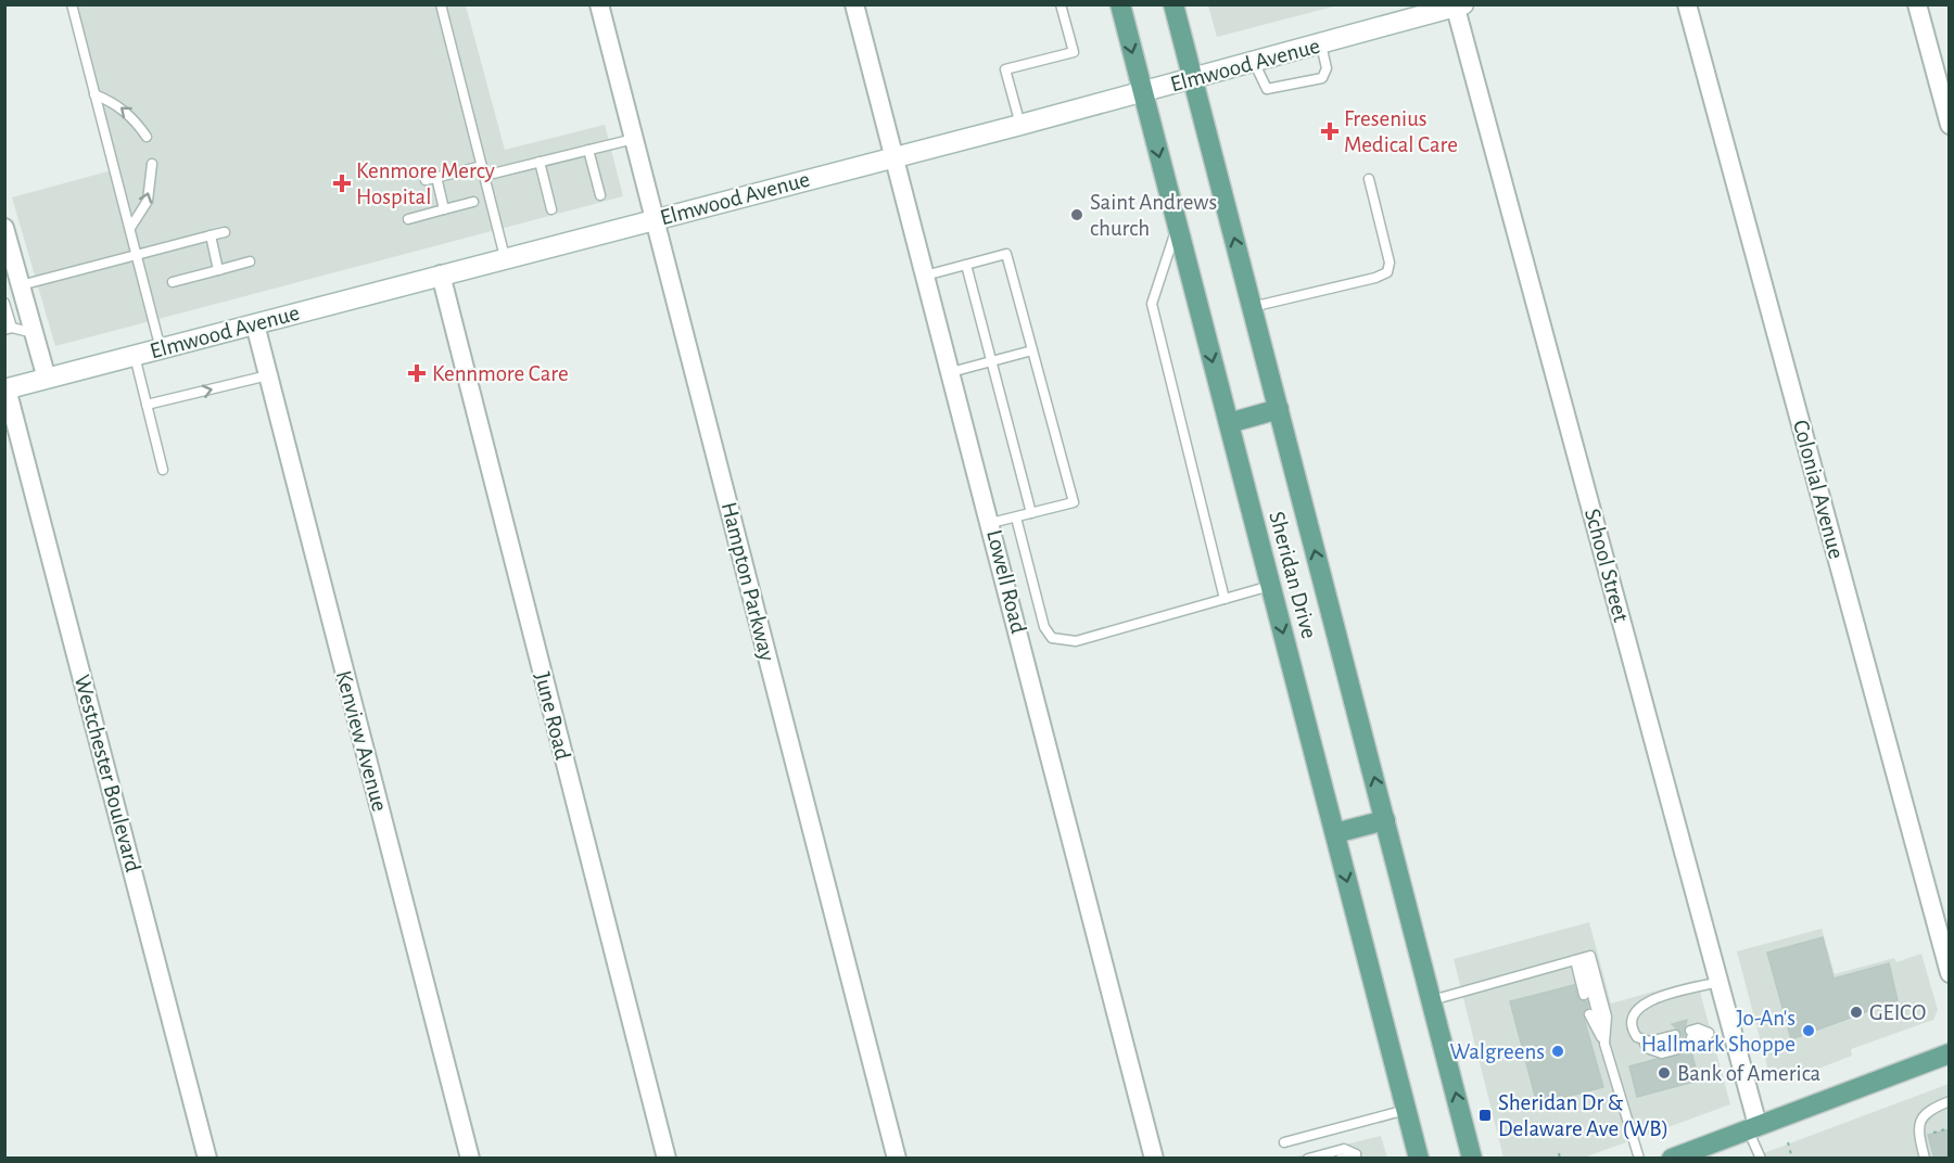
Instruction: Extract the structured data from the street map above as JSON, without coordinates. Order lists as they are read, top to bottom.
{
  "streets": {
    "main road": ["Sheridan Drive"],
    "street": [
      "Elmwood Avenue",
      "Colonial Avenue",
      "School Street",
      "Hampton Parkway",
      "Lowell Road",
      "June Road",
      "Kenview Avenue",
      "Westchester Boulevard"
    ]
  },
  "crossings": [
    ["Elmwood Avenue", "School Street"],
    ["Elmwood Avenue", "Sheridan Drive"],
    ["Elmwood Avenue", "Hampton Parkway"],
    ["Elmwood Avenue", "Lowell Road"],
    ["Elmwood Avenue", "June Road"],
    ["Elmwood Avenue", "Kenview Avenue"],
    ["Elmwood Avenue", "Westchester Boulevard"]
  ],
  "places": {
    "health": ["Fresenius Medical Care", "Kenmore Mercy Hospital", "Kennmore Care"],
    "other": [
      "Saint Andrews church",
      "GEICO",
      "Jo-An's Hallmark Shoppe",
      "Walgreens",
      "Bank of America"
    ],
    "transit": ["Sheridan Dr & Delaware Ave (WB)"]
  }
}
